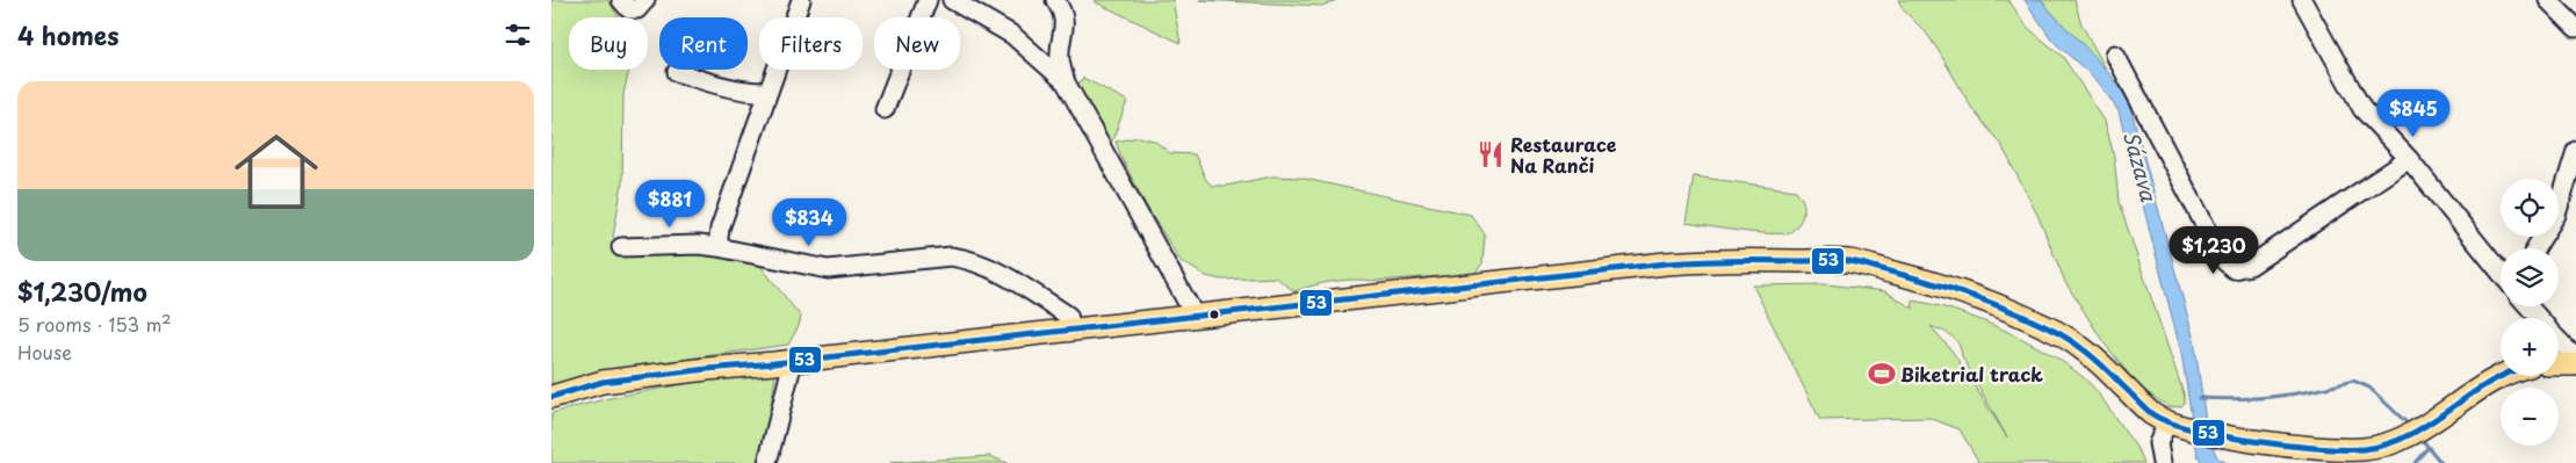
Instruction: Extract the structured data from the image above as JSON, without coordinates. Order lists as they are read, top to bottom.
{
  "water": ["Sázava"],
  "places": {
    "restaurant": ["Restaurace Na Ranči"],
    "sports": ["Biketrial track"]
  },
  "lines": ["transit line 53"],
  "page": {
    "heading": "4 homes",
    "chip": [
      "Buy",
      "Rent",
      "Filters",
      "New"
    ],
    "list": [
      {
        "name": "$1,230/mo",
        "note": "5 rooms · 153 m² · House"
      }
    ],
    "price": [
      "$845",
      "$881",
      "$834",
      "$1,230"
    ],
    "map_buttons": ["+", "−"]
  }
}
